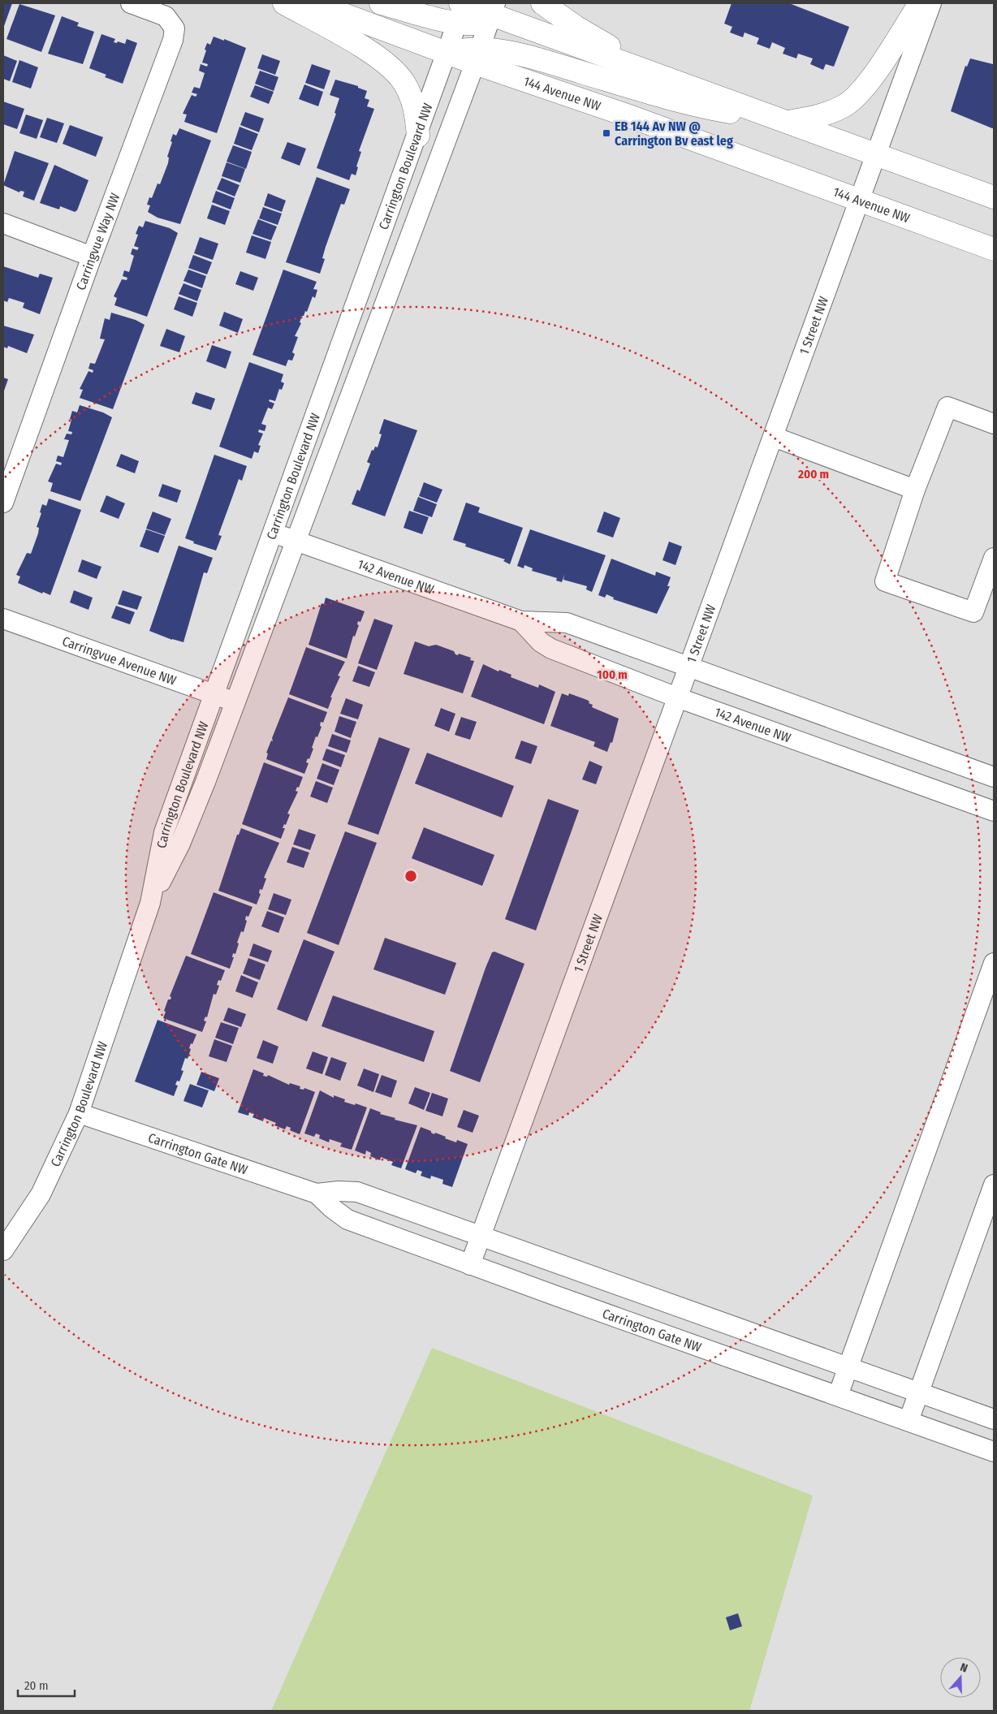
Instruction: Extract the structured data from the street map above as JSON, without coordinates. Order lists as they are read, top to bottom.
{
  "streets": {
    "main road": ["144 Avenue NW"],
    "street": [
      "Carrington Boulevard NW",
      "Carringvue Way NW",
      "1 Street NW",
      "142 Avenue NW",
      "Carringvue Avenue NW",
      "Carrington Gate NW"
    ]
  },
  "crossings": [
    ["144 Avenue NW", "Carrington Boulevard NW"],
    ["144 Avenue NW", "1 Street NW"],
    ["Carrington Boulevard NW", "142 Avenue NW"],
    ["Carrington Boulevard NW", "Carringvue Avenue NW"],
    ["Carrington Boulevard NW", "Carrington Gate NW"],
    ["1 Street NW", "142 Avenue NW"],
    ["1 Street NW", "Carrington Gate NW"]
  ],
  "places": {
    "transit": ["EB 144 Av NW @ Carrington Bv east leg"]
  },
  "scale_bar": "20 m",
  "north": "top",
  "rings": ["200 m", "100 m"]
}
